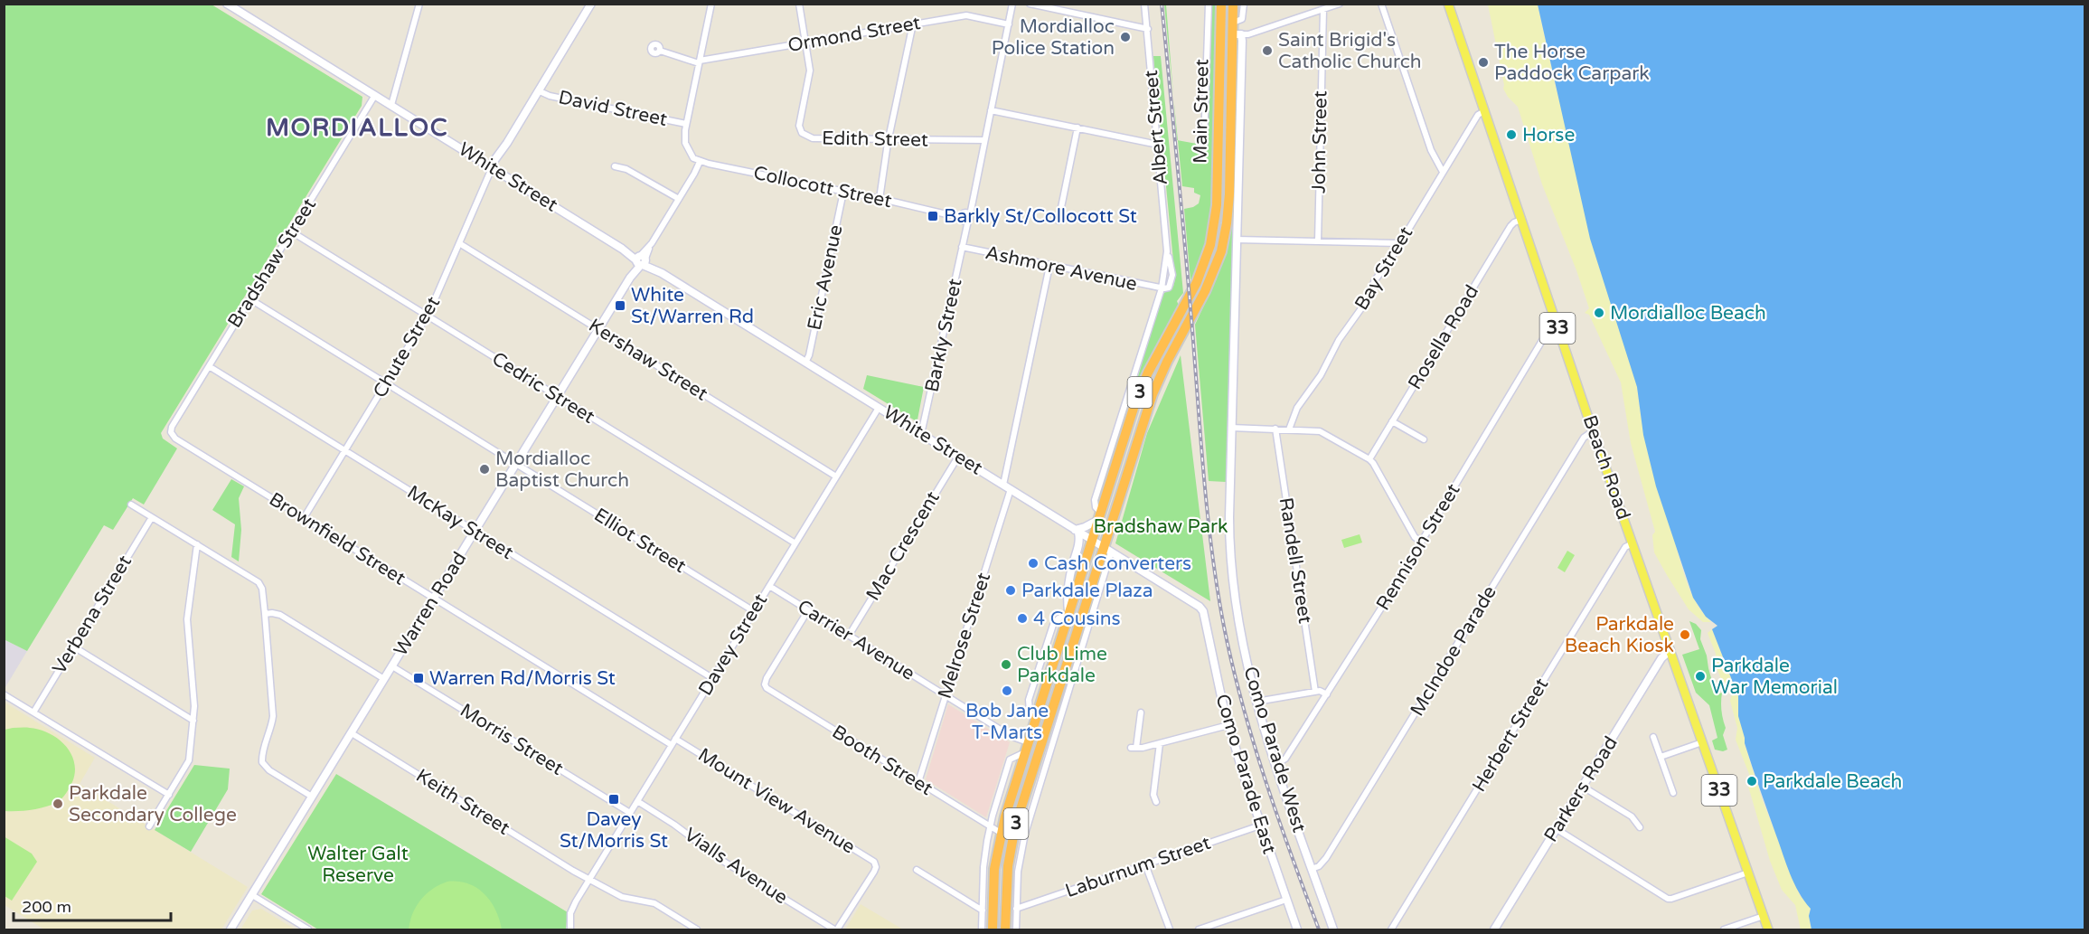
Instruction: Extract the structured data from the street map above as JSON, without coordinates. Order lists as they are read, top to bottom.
{
  "streets": {
    "highway": ["Main Street", "3"],
    "main road": ["33", "Beach Road"],
    "street": [
      "Ormond Street",
      "David Street",
      "Albert Street",
      "Edith Street",
      "John Street",
      "White Street",
      "Collocott Street",
      "Bradshaw Street",
      "Ashmore Avenue",
      "Bay Street",
      "Eric Avenue",
      "Barkly Street",
      "Rosella Road",
      "Chute Street",
      "Kershaw Street",
      "Cedric Street",
      "McKay Street",
      "Brownfield Street",
      "Elliot Street",
      "Mac Crescent",
      "Rennison Street",
      "Randell Street",
      "Warren Road",
      "Verbena Street",
      "Melrose Street",
      "Carrier Avenue",
      "Davey Street",
      "McIndoe Parade",
      "Herbert Street",
      "Morris Street",
      "Como Parade West",
      "Booth Street",
      "Como Parade East",
      "Parkers Road",
      "Mount View Avenue",
      "Keith Street",
      "Vialls Avenue",
      "Laburnum Street"
    ]
  },
  "crossings": [
    ["Ormond Street", "Edith Street"],
    ["Ormond Street", "Barkly Street"],
    ["David Street", "Chute Street"],
    ["Main Street", "White Street"],
    ["Main Street", "3"],
    ["Main Street", "Como Parade West"],
    ["Albert Street", "Ashmore Avenue"],
    ["Albert Street", "3"],
    ["Edith Street", "Barkly Street"],
    ["White Street", "Bradshaw Street"],
    ["White Street", "Eric Avenue"],
    ["White Street", "Barkly Street"],
    ["White Street", "Chute Street"],
    ["White Street", "3"],
    ["White Street", "Mac Crescent"],
    ["White Street", "Warren Road"],
    ["White Street", "Melrose Street"],
    ["White Street", "Davey Street"],
    ["White Street", "Como Parade East"],
    ["Collocott Street", "Eric Avenue"],
    ["Collocott Street", "Barkly Street"],
    ["Collocott Street", "Warren Road"],
    ["Bradshaw Street", "Cedric Street"],
    ["Bradshaw Street", "McKay Street"],
    ["Bradshaw Street", "Brownfield Street"],
    ["Bradshaw Street", "Elliot Street"],
    ["Ashmore Avenue", "Barkly Street"],
    ["Ashmore Avenue", "Melrose Street"],
    ["Bay Street", "Beach Road"],
    ["Rosella Road", "Beach Road"],
    ["Chute Street", "Kershaw Street"],
    ["Chute Street", "Cedric Street"],
    ["Chute Street", "McKay Street"],
    ["Chute Street", "Brownfield Street"],
    ["Chute Street", "Elliot Street"],
    ["Kershaw Street", "Warren Road"],
    ["Kershaw Street", "Davey Street"],
    ["Cedric Street", "Warren Road"],
    ["Cedric Street", "Davey Street"],
    ["3", "Carrier Avenue"],
    ["3", "Booth Street"],
    ["Beach Road", "Rennison Street"],
    ["Beach Road", "McIndoe Parade"],
    ["Beach Road", "Herbert Street"],
    ["Beach Road", "Parkers Road"],
    ["McKay Street", "Warren Road"],
    ["McKay Street", "Davey Street"],
    ["Brownfield Street", "Warren Road"],
    ["Brownfield Street", "Davey Street"],
    ["Elliot Street", "Warren Road"],
    ["Elliot Street", "Davey Street"],
    ["Mac Crescent", "Carrier Avenue"],
    ["Rennison Street", "Como Parade West"],
    ["Warren Road", "Morris Street"],
    ["Warren Road", "Keith Street"],
    ["Melrose Street", "Carrier Avenue"],
    ["Melrose Street", "Booth Street"],
    ["Carrier Avenue", "Davey Street"],
    ["Carrier Avenue", "Booth Street"],
    ["Davey Street", "Morris Street"],
    ["Davey Street", "Mount View Avenue"],
    ["Davey Street", "Keith Street"],
    ["Davey Street", "Vialls Avenue"],
    ["McIndoe Parade", "Como Parade West"],
    ["Como Parade East", "Laburnum Street"],
    ["Mount View Avenue", "Vialls Avenue"]
  ],
  "districts": ["MORDIALLOC"],
  "parks": ["Bradshaw Park", "Walter Galt Reserve"],
  "places": {
    "other": [
      "Mordialloc Police Station",
      "Saint Brigid's Catholic Church",
      "The Horse Paddock Carpark",
      "Horse",
      "Mordialloc Beach",
      "Mordialloc Baptist Church",
      "Cash Converters",
      "Parkdale Plaza",
      "4 Cousins",
      "Parkdale Beach Kiosk",
      "Club Lime Parkdale",
      "Parkdale War Memorial",
      "Bob Jane T-Marts",
      "Parkdale Beach",
      "Parkdale Secondary College"
    ],
    "transit": [
      "Barkly St/Collocott St",
      "White St/Warren Rd",
      "Warren Rd/Morris St",
      "Davey St/Morris St"
    ]
  },
  "scale_bar": "200 m"
}
